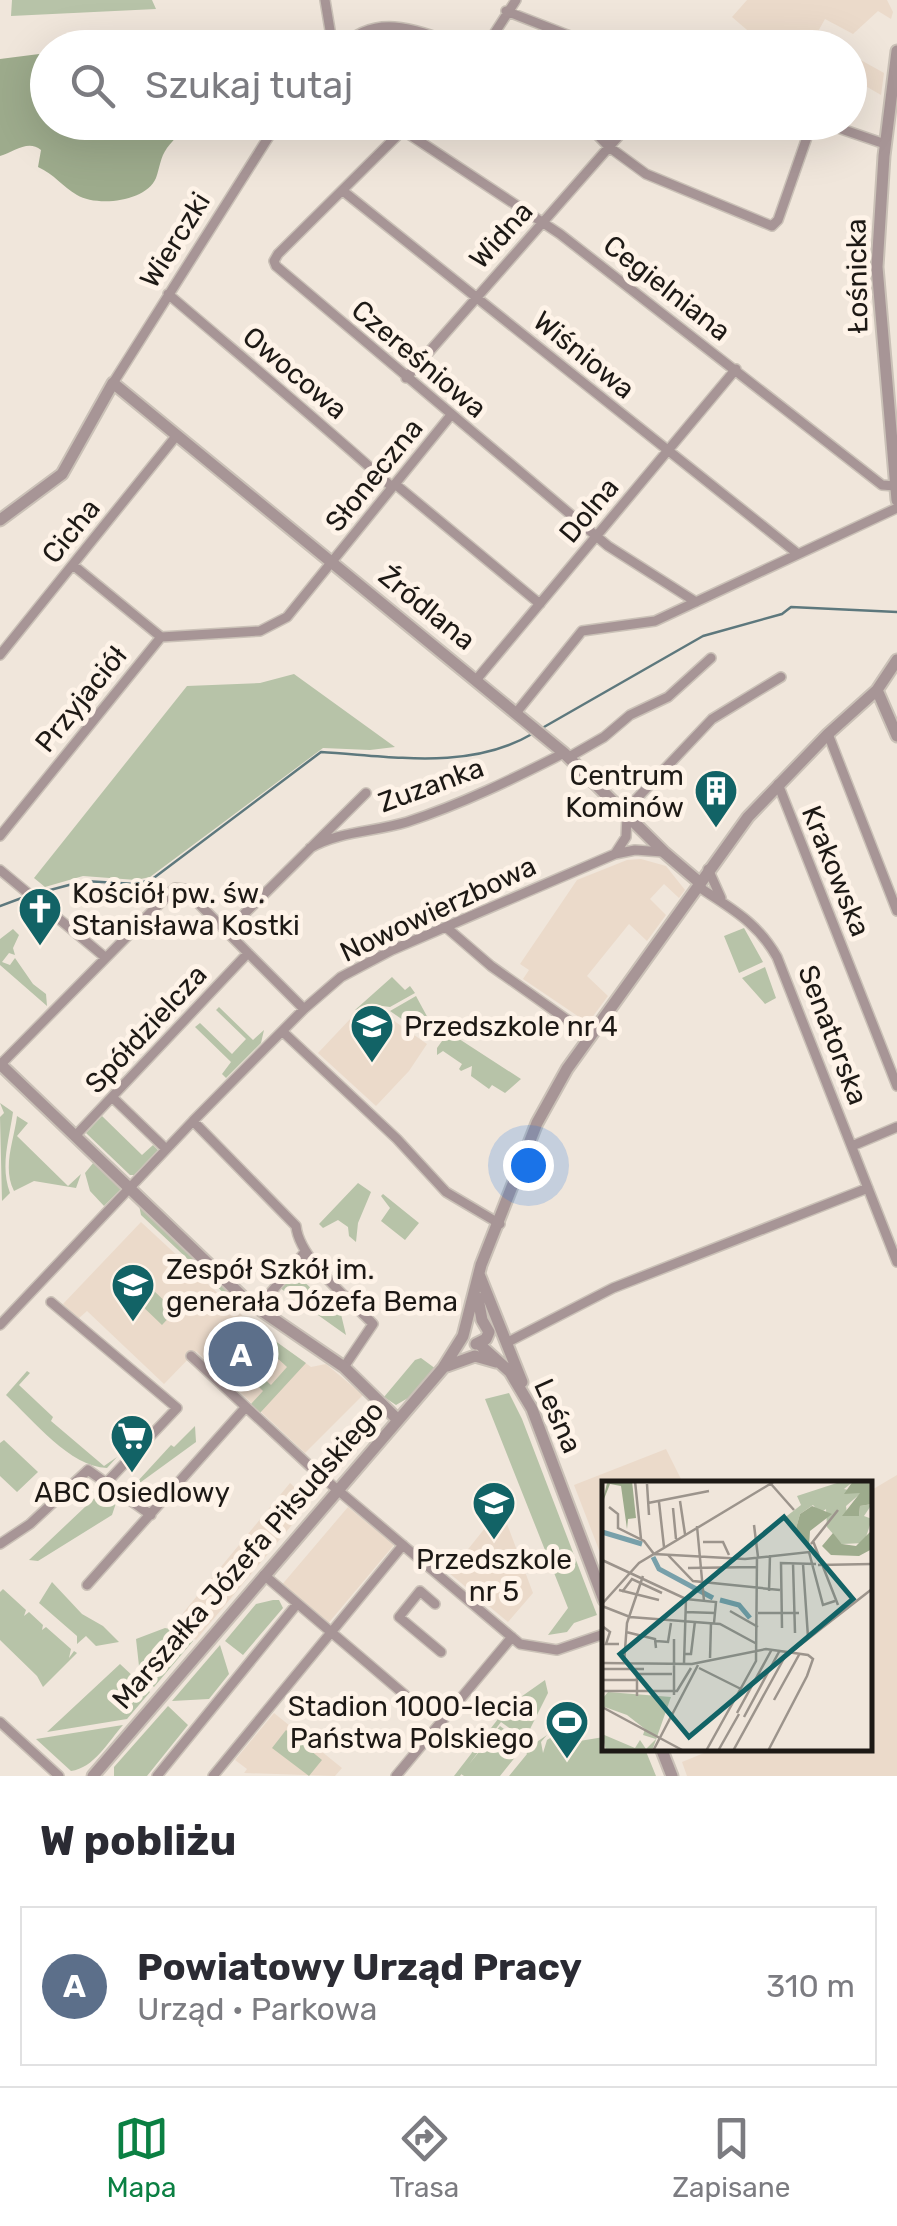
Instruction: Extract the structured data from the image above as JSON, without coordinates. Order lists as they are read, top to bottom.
{
  "streets": {
    "street": [
      "Widna",
      "Wierczki",
      "Łośnicka",
      "Cegielniana",
      "Wiśniowa",
      "Czereśniowa",
      "Owocowa",
      "Słoneczna",
      "Dolna",
      "Cicha",
      "Źródlana",
      "Przyjaciół",
      "Zuzanka",
      "Krakowska",
      "Nowowierzbowa",
      "Spółdzielcza",
      "Senatorska",
      "Leśna",
      "Marszałka Józefa Piłsudskiego"
    ]
  },
  "crossings": [
    ["Widna", "Cegielniana"],
    ["Widna", "Wiśniowa"],
    ["Widna", "Czereśniowa"],
    ["Wierczki", "Owocowa"],
    ["Wierczki", "Źródlana"],
    ["Łośnicka", "Cegielniana"],
    ["Cegielniana", "Dolna"],
    ["Wiśniowa", "Czereśniowa"],
    ["Wiśniowa", "Dolna"],
    ["Czereśniowa", "Słoneczna"],
    ["Czereśniowa", "Dolna"],
    ["Owocowa", "Słoneczna"],
    ["Owocowa", "Dolna"],
    ["Słoneczna", "Źródlana"],
    ["Słoneczna", "Przyjaciół"],
    ["Dolna", "Źródlana"],
    ["Cicha", "Źródlana"],
    ["Cicha", "Przyjaciół"],
    ["Źródlana", "Przyjaciół"],
    ["Źródlana", "Zuzanka"],
    ["Źródlana", "Nowowierzbowa"],
    ["Źródlana", "Senatorska"],
    ["Leśna", "Marszałka Józefa Piłsudskiego"]
  ],
  "places": {
    "building": ["Centrum Kominów"],
    "church": ["Kościół pw. św. Stanisława Kostki"],
    "school or university": ["Przedszkole nr 4", "Zespół Szkół im. generała Józefa Bema", "Przedszkole nr 5"],
    "supermarket": ["ABC Osiedlowy"],
    "sports": ["Stadion 1000-lecia Państwa Polskiego"]
  },
  "page": {
    "search": "Szukaj tutaj",
    "pins": "A",
    "heading": "W pobliżu",
    "list": [
      {
        "mark": "A",
        "name": "Powiatowy Urząd Pracy",
        "note": "Urząd · Parkowa",
        "value": "310 m"
      }
    ],
    "nav": ["Mapa", "Trasa", "Zapisane"]
  }
}
